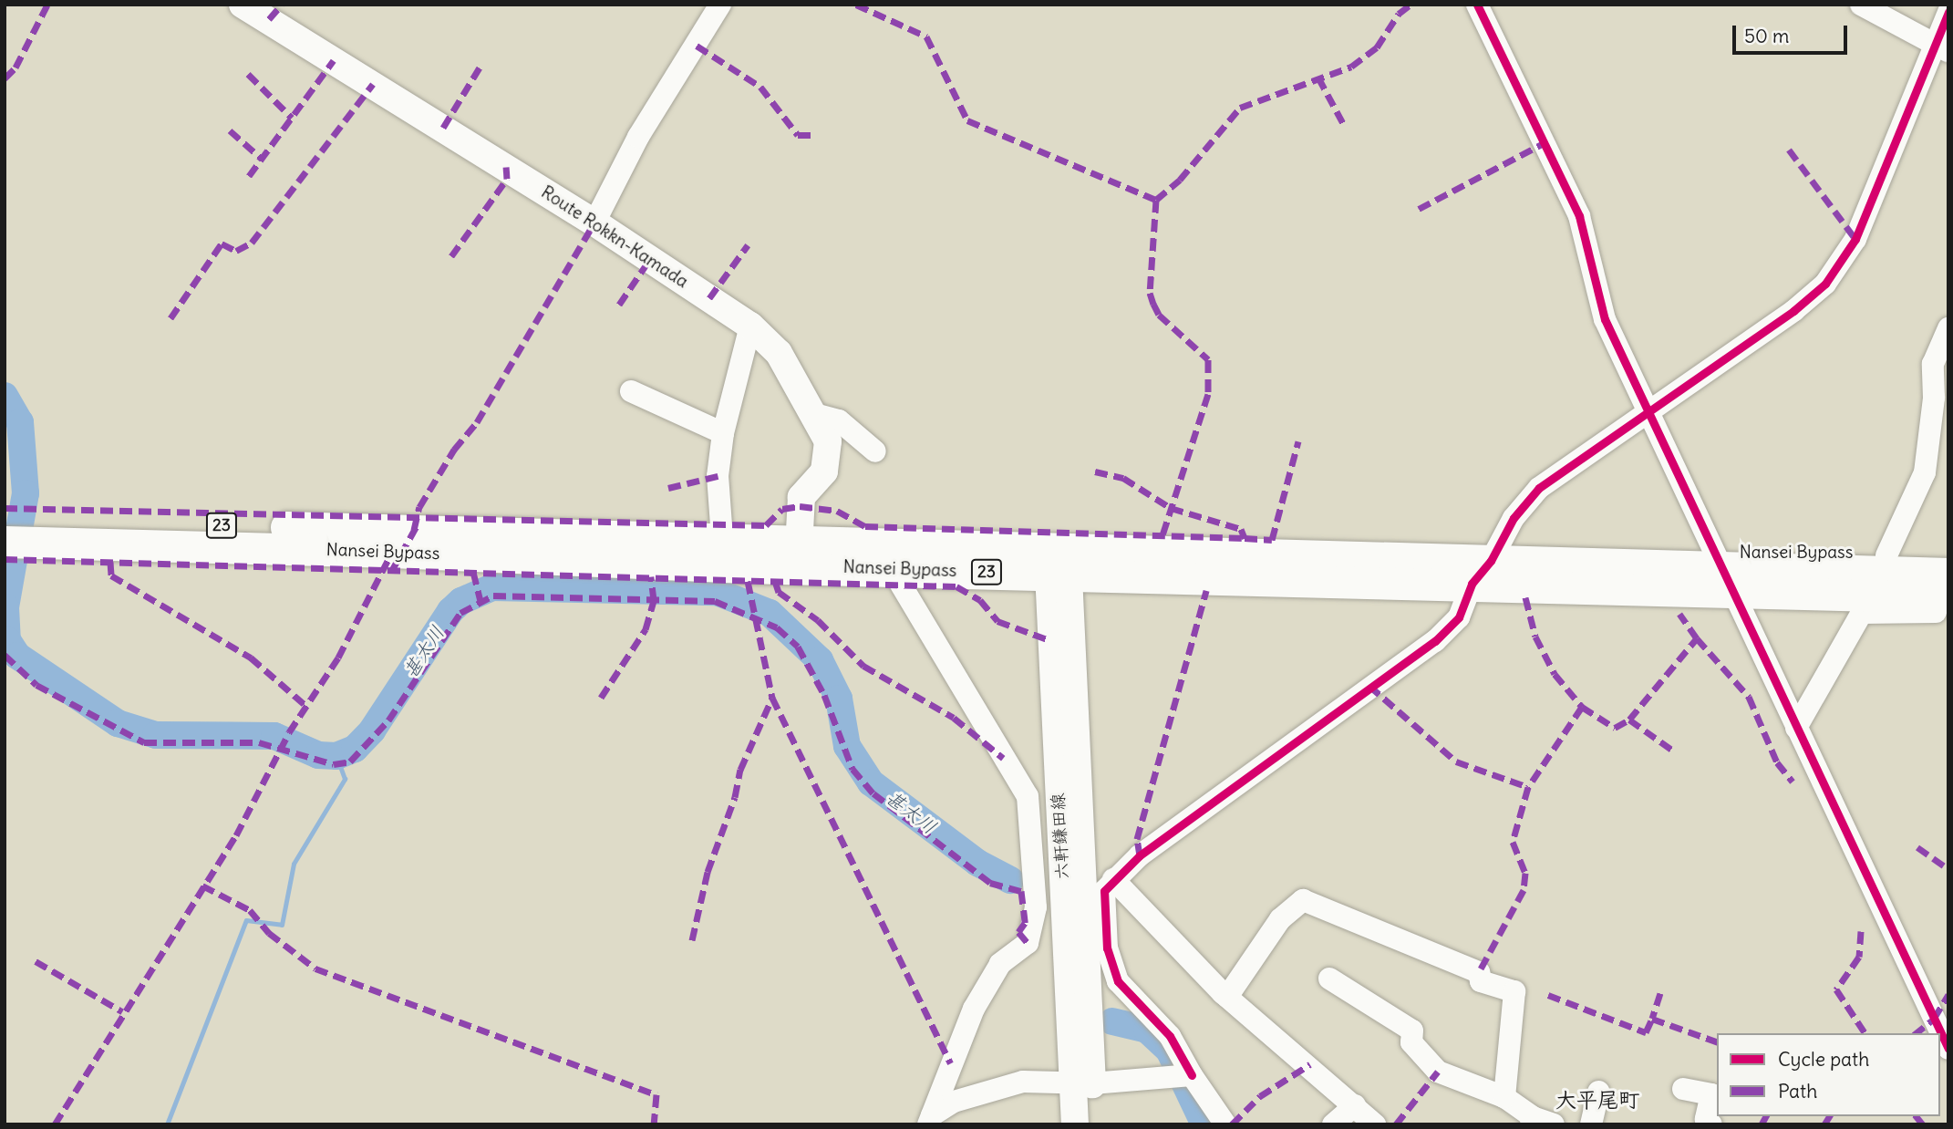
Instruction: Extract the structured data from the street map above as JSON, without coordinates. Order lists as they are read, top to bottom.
{
  "streets": {
    "highway": ["23", "Nansei Bypass"],
    "main road": ["Route Rokkn-Kamada", "六軒鎌田線"]
  },
  "crossings": [
    ["Route Rokkn-Kamada", "Nansei Bypass"],
    ["Nansei Bypass", "六軒鎌田線"]
  ],
  "districts": ["大平尾町"],
  "water": ["甚太川"],
  "legend": ["Cycle path", "Path"],
  "scale_bar": "50 m"
}
